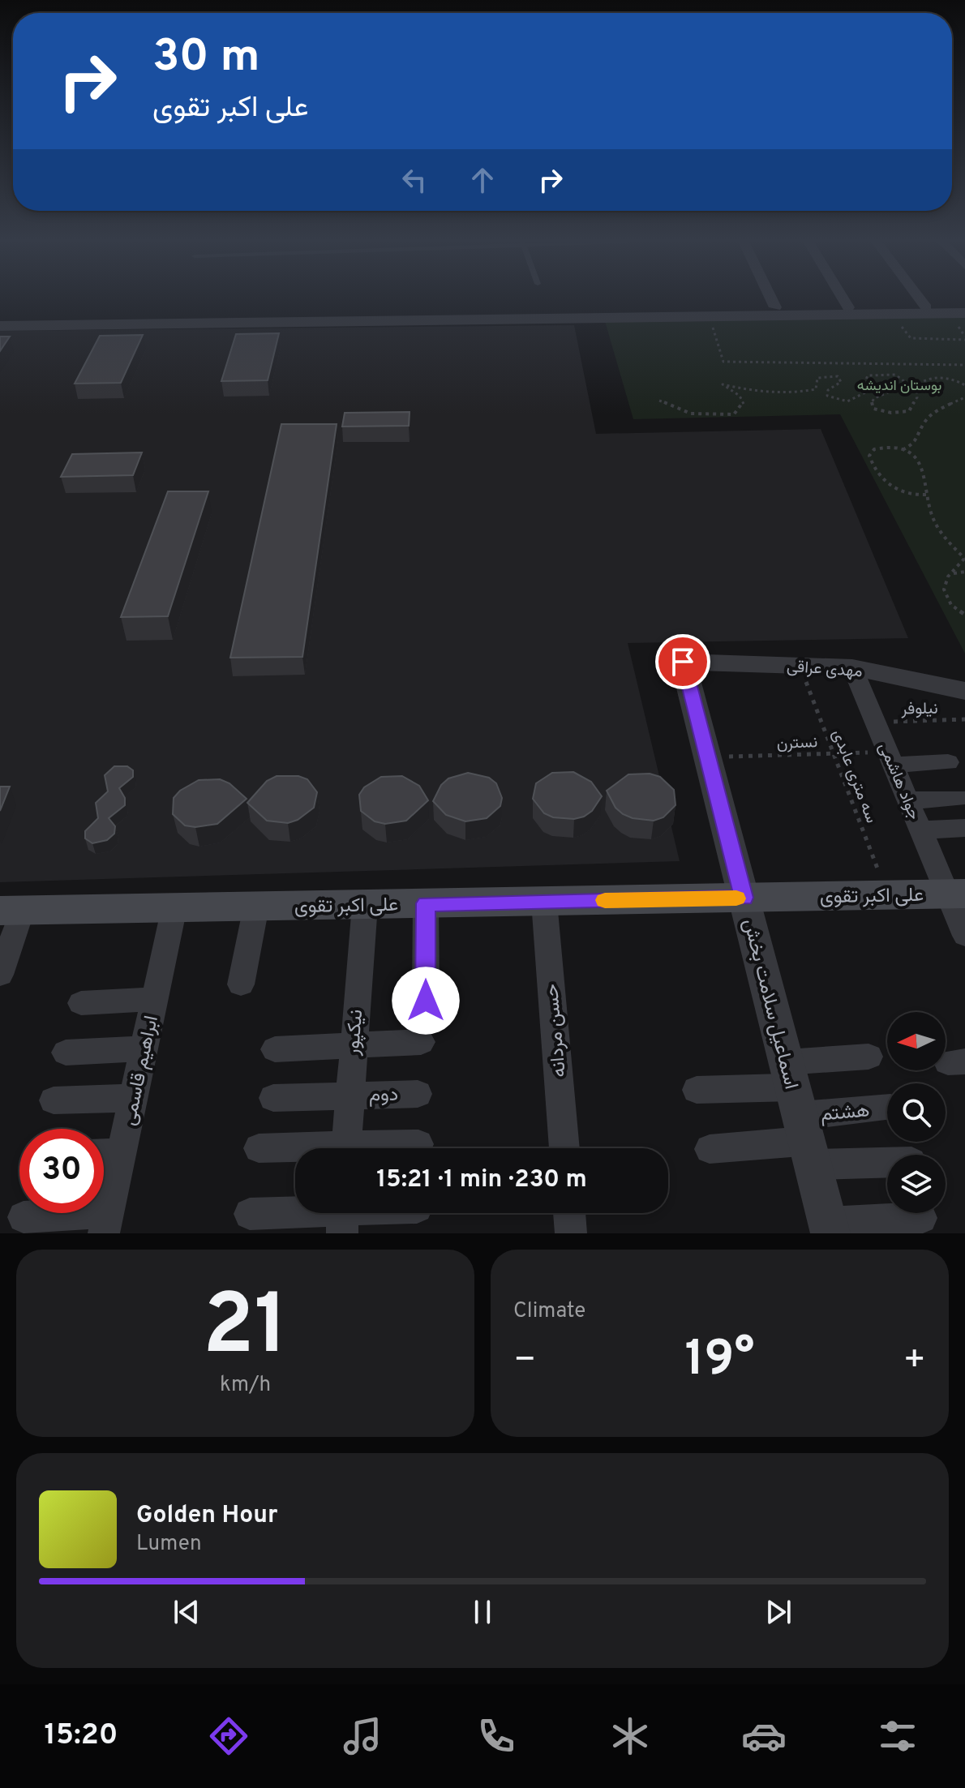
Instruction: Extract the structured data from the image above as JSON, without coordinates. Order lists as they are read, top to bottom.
{
  "streets": {
    "main road": ["علی اکبر تقوی"],
    "street": [
      "مهدی عراقی",
      "جواد هاشمی",
      "اسماعیل سلامت بخش",
      "حسن مردانه",
      "نیکپور",
      "ابراهیم قاسمی",
      "دوم",
      "هشتم"
    ],
    "path": ["نیلوفر", "نسترن", "سه متری عابدی"]
  },
  "crossings": [
    ["مهدی عراقی", "سه متری عابدی"],
    ["مهدی عراقی", "جواد هاشمی"],
    ["مهدی عراقی", "اسماعیل سلامت بخش"],
    ["نیلوفر", "جواد هاشمی"],
    ["نسترن", "سه متری عابدی"],
    ["نسترن", "جواد هاشمی"],
    ["نسترن", "اسماعیل سلامت بخش"],
    ["سه متری عابدی", "علی اکبر تقوی"],
    ["جواد هاشمی", "علی اکبر تقوی"],
    ["علی اکبر تقوی", "اسماعیل سلامت بخش"],
    ["علی اکبر تقوی", "حسن مردانه"],
    ["علی اکبر تقوی", "نیکپور"],
    ["علی اکبر تقوی", "ابراهیم قاسمی"],
    ["اسماعیل سلامت بخش", "هشتم"],
    ["نیکپور", "دوم"]
  ],
  "parks": ["بوستان اندیشه"],
  "north": "left",
  "page": {
    "turn": ["30 m", "علی اکبر تقوی"],
    "limit": "30",
    "trip": "15:21 · 1 min · 230 m",
    "tile": [
      ["21", "km/h"],
      "Climate"
    ],
    "heat": ["−", "19°", "+"],
    "song": ["Golden Hour", "Lumen"],
    "tabs": "15:20"
  }
}
